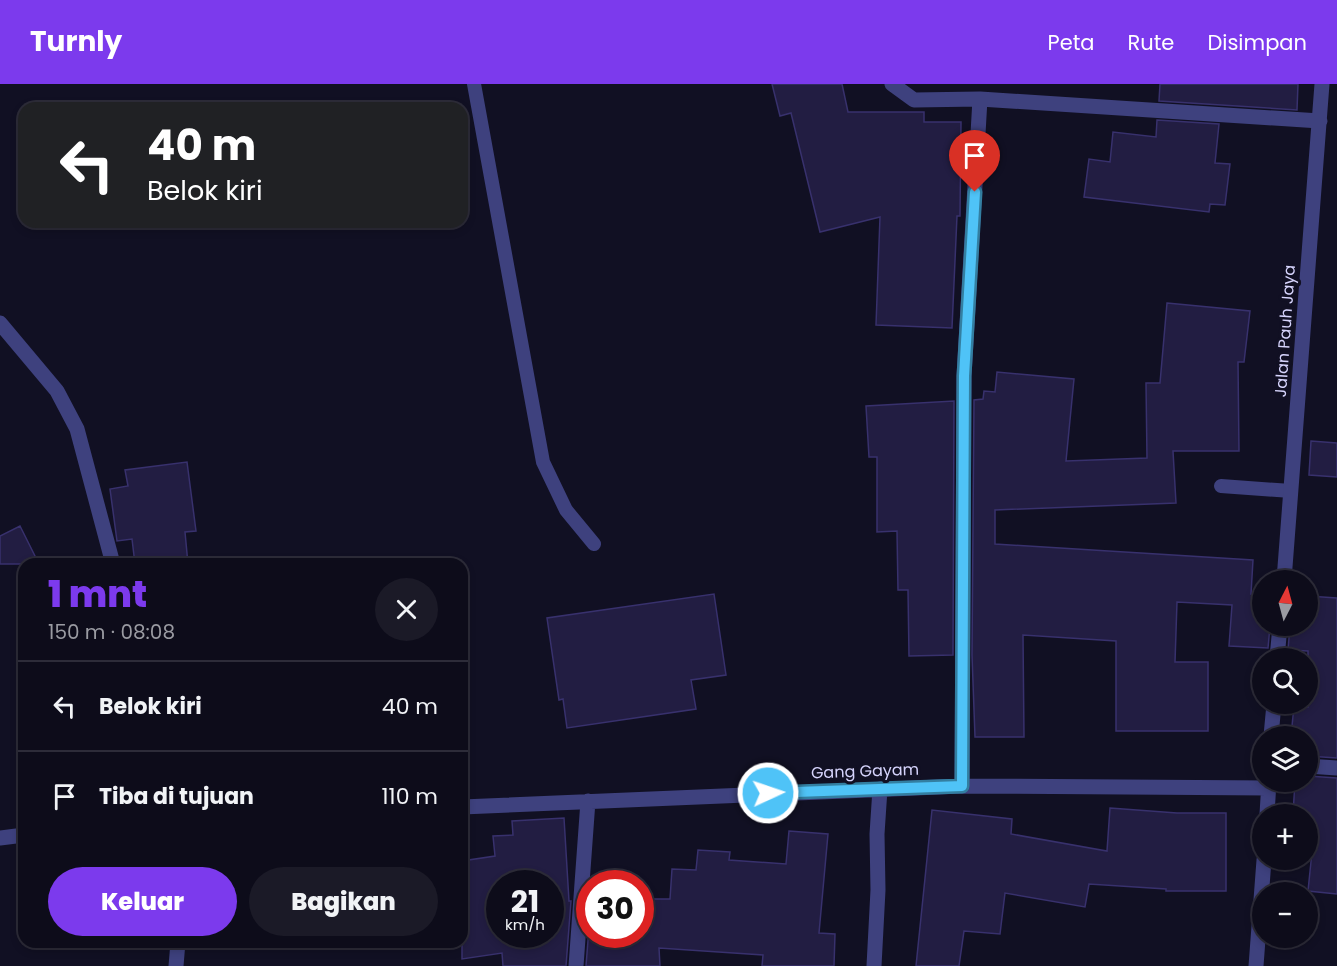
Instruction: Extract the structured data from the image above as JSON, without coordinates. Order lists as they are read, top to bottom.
{
  "streets": {
    "street": ["Jalan Pauh Jaya", "Gang Gayam"]
  },
  "north": "top",
  "page": {
    "header": "Turnly",
    "nav": ["Peta", "Rute", "Disimpan"],
    "turn": ["40 m", "Belok kiri"],
    "heading": ["1 mnt", "150 m · 08:08"],
    "map_buttons": ["+", "−"],
    "list": [
      {
        "name": "Belok kiri",
        "value": "40 m"
      },
      {
        "name": "Tiba di tujuan",
        "value": "110 m"
      }
    ],
    "buttons": ["Keluar", "Bagikan"],
    "speed": "21 km/h",
    "limit": "30"
  }
}
